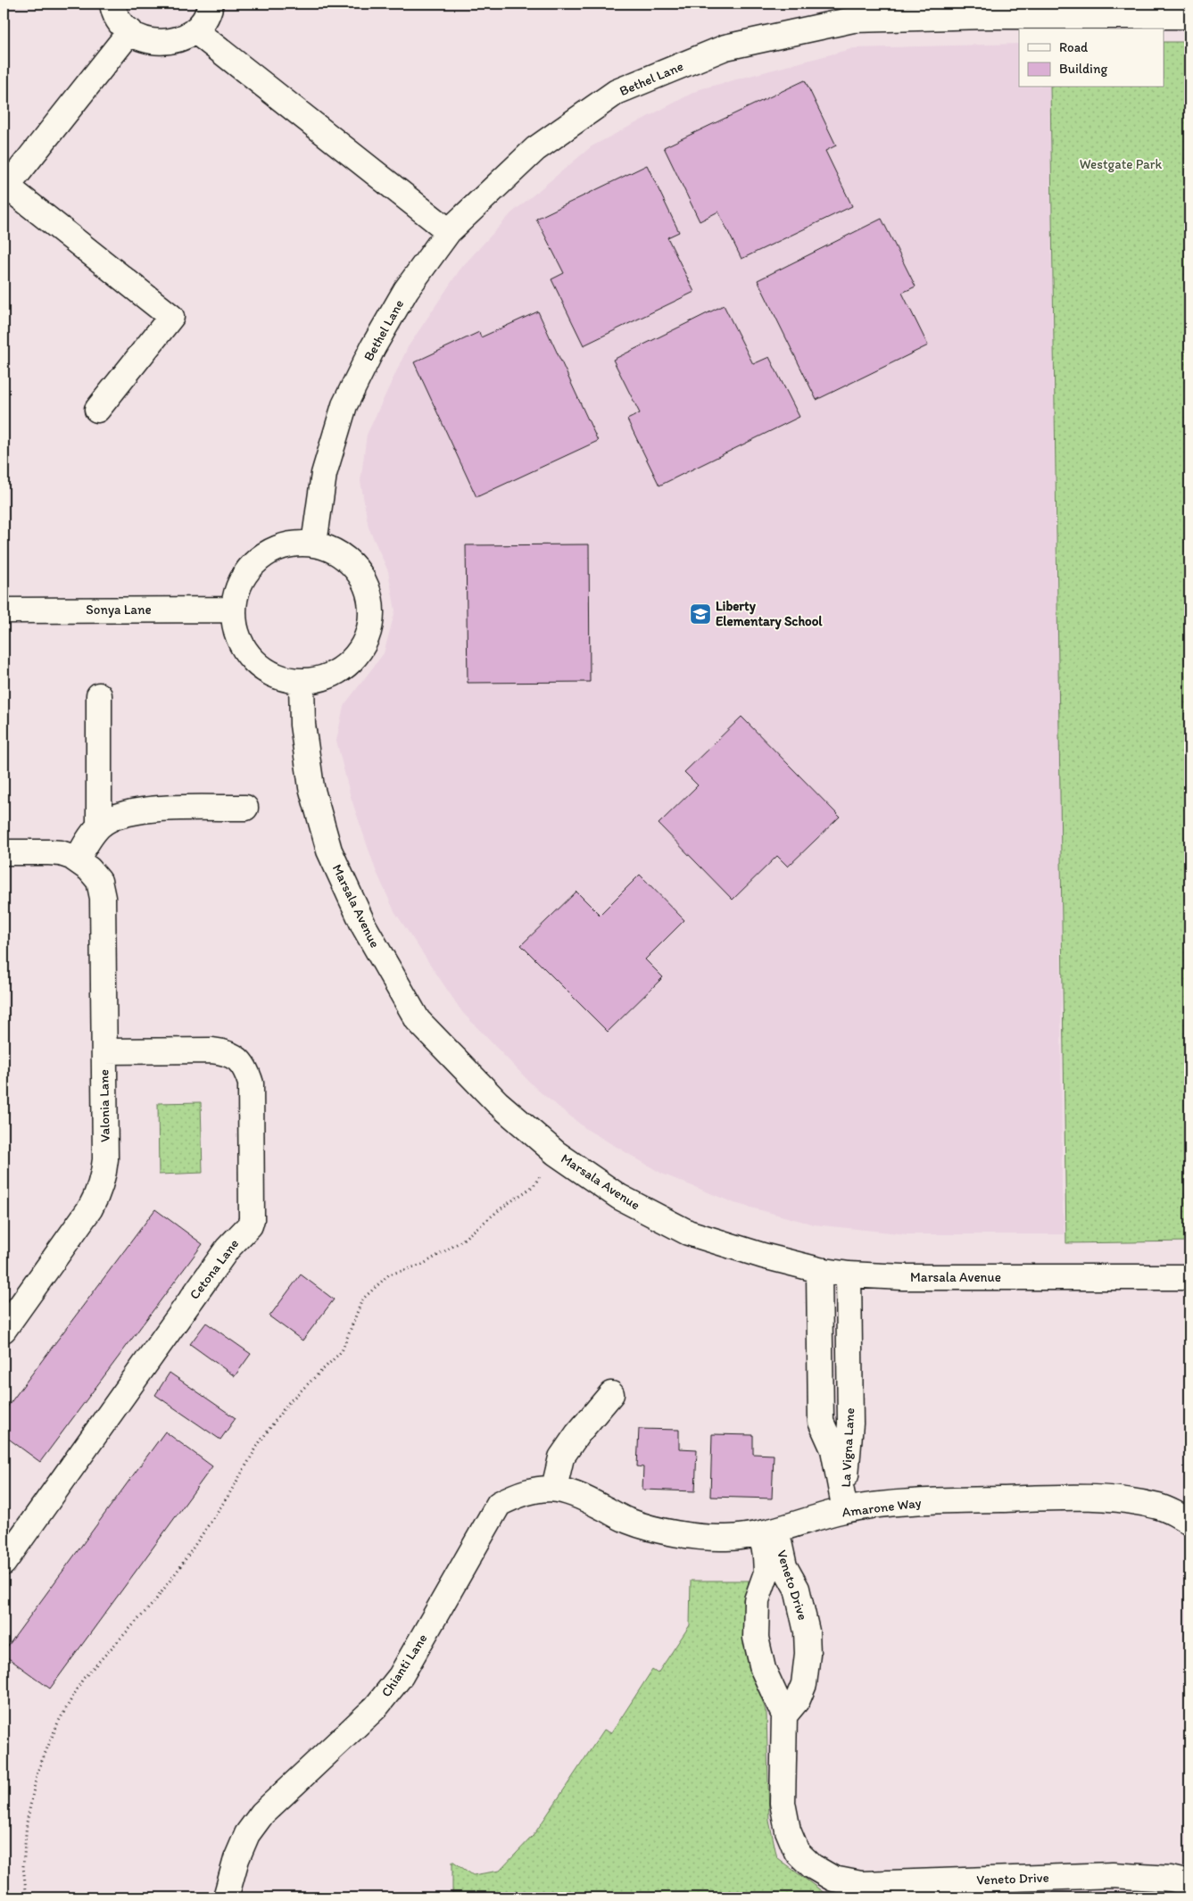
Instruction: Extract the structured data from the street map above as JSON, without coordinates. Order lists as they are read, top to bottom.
{
  "streets": {
    "street": [
      "Bethel Lane",
      "Sonya Lane",
      "Marsala Avenue",
      "Valonia Lane",
      "Cetona Lane",
      "La Vigna Lane",
      "Amarone Way",
      "Veneto Drive",
      "Chianti Lane"
    ]
  },
  "crossings": [
    ["Bethel Lane", "Sonya Lane"],
    ["Bethel Lane", "Marsala Avenue"],
    ["Sonya Lane", "Marsala Avenue"],
    ["Marsala Avenue", "La Vigna Lane"],
    ["Valonia Lane", "Cetona Lane"],
    ["La Vigna Lane", "Amarone Way"],
    ["Amarone Way", "Veneto Drive"],
    ["Amarone Way", "Chianti Lane"]
  ],
  "parks": ["Westgate Park"],
  "places": {
    "school or university": ["Liberty Elementary School"]
  },
  "legend": ["Road", "Building"]
}
